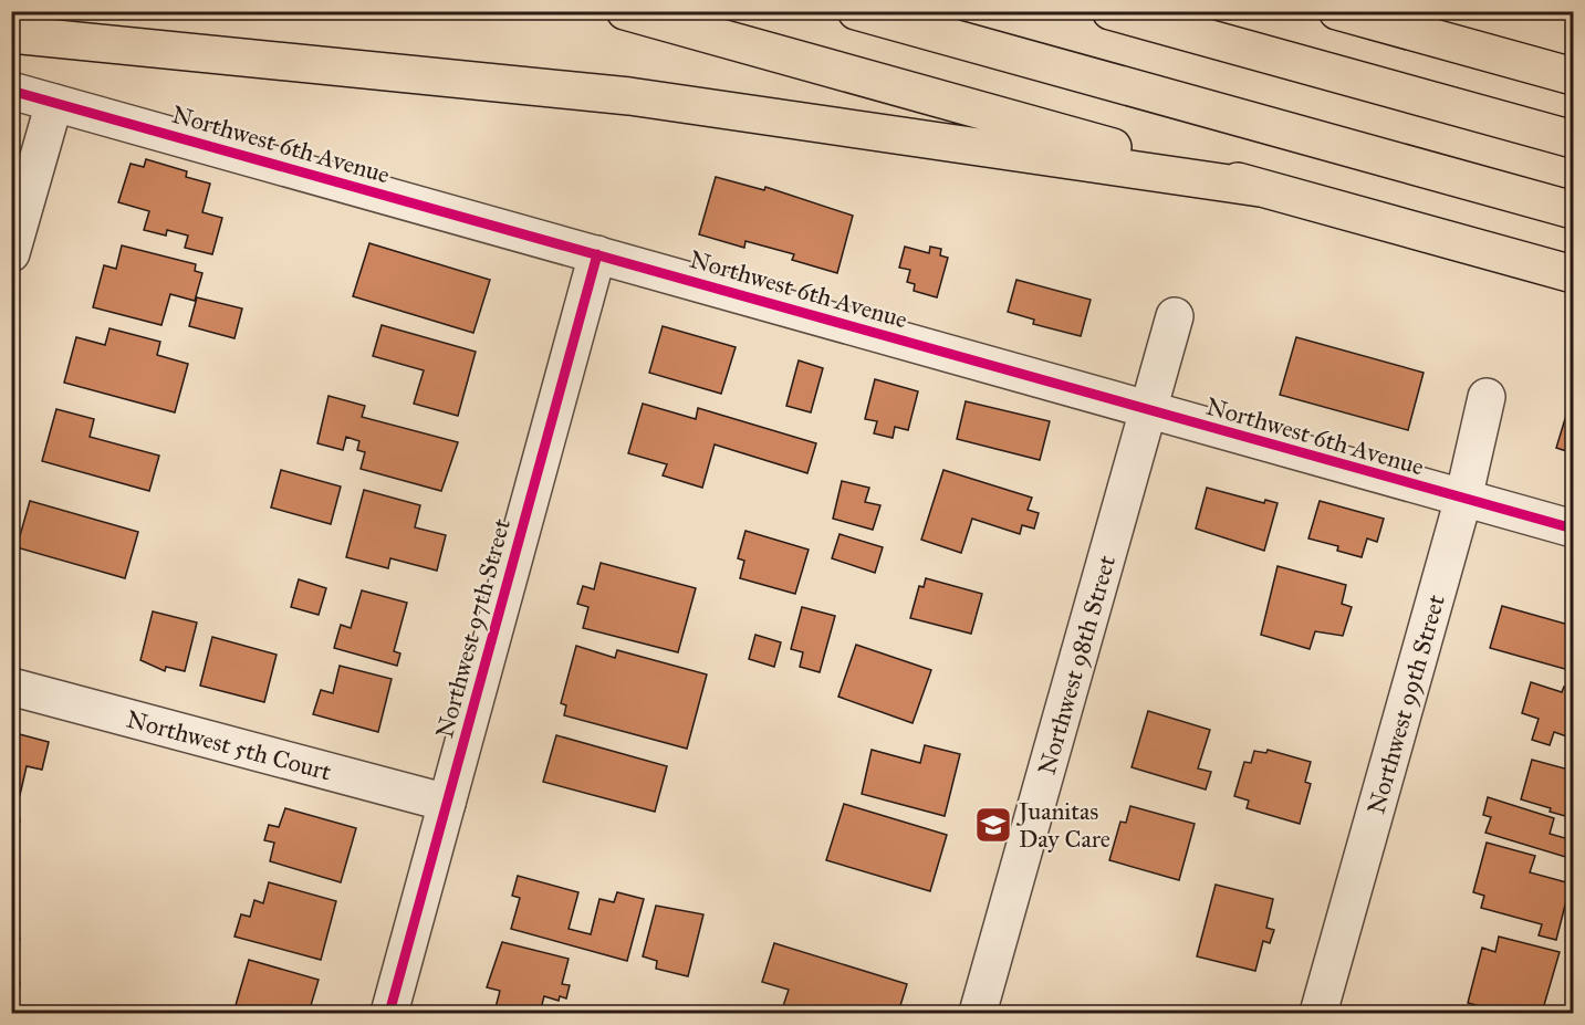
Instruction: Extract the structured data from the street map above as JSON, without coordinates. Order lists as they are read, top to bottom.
{
  "streets": {
    "street": [
      "Northwest 6th Avenue",
      "Northwest 97th Street",
      "Northwest 98th Street",
      "Northwest 99th Street",
      "Northwest 5th Court"
    ]
  },
  "crossings": [
    ["Northwest 6th Avenue", "Northwest 97th Street"],
    ["Northwest 6th Avenue", "Northwest 98th Street"],
    ["Northwest 6th Avenue", "Northwest 99th Street"],
    ["Northwest 97th Street", "Northwest 5th Court"]
  ],
  "places": {
    "school or university": ["Juanitas Day Care"]
  }
}
